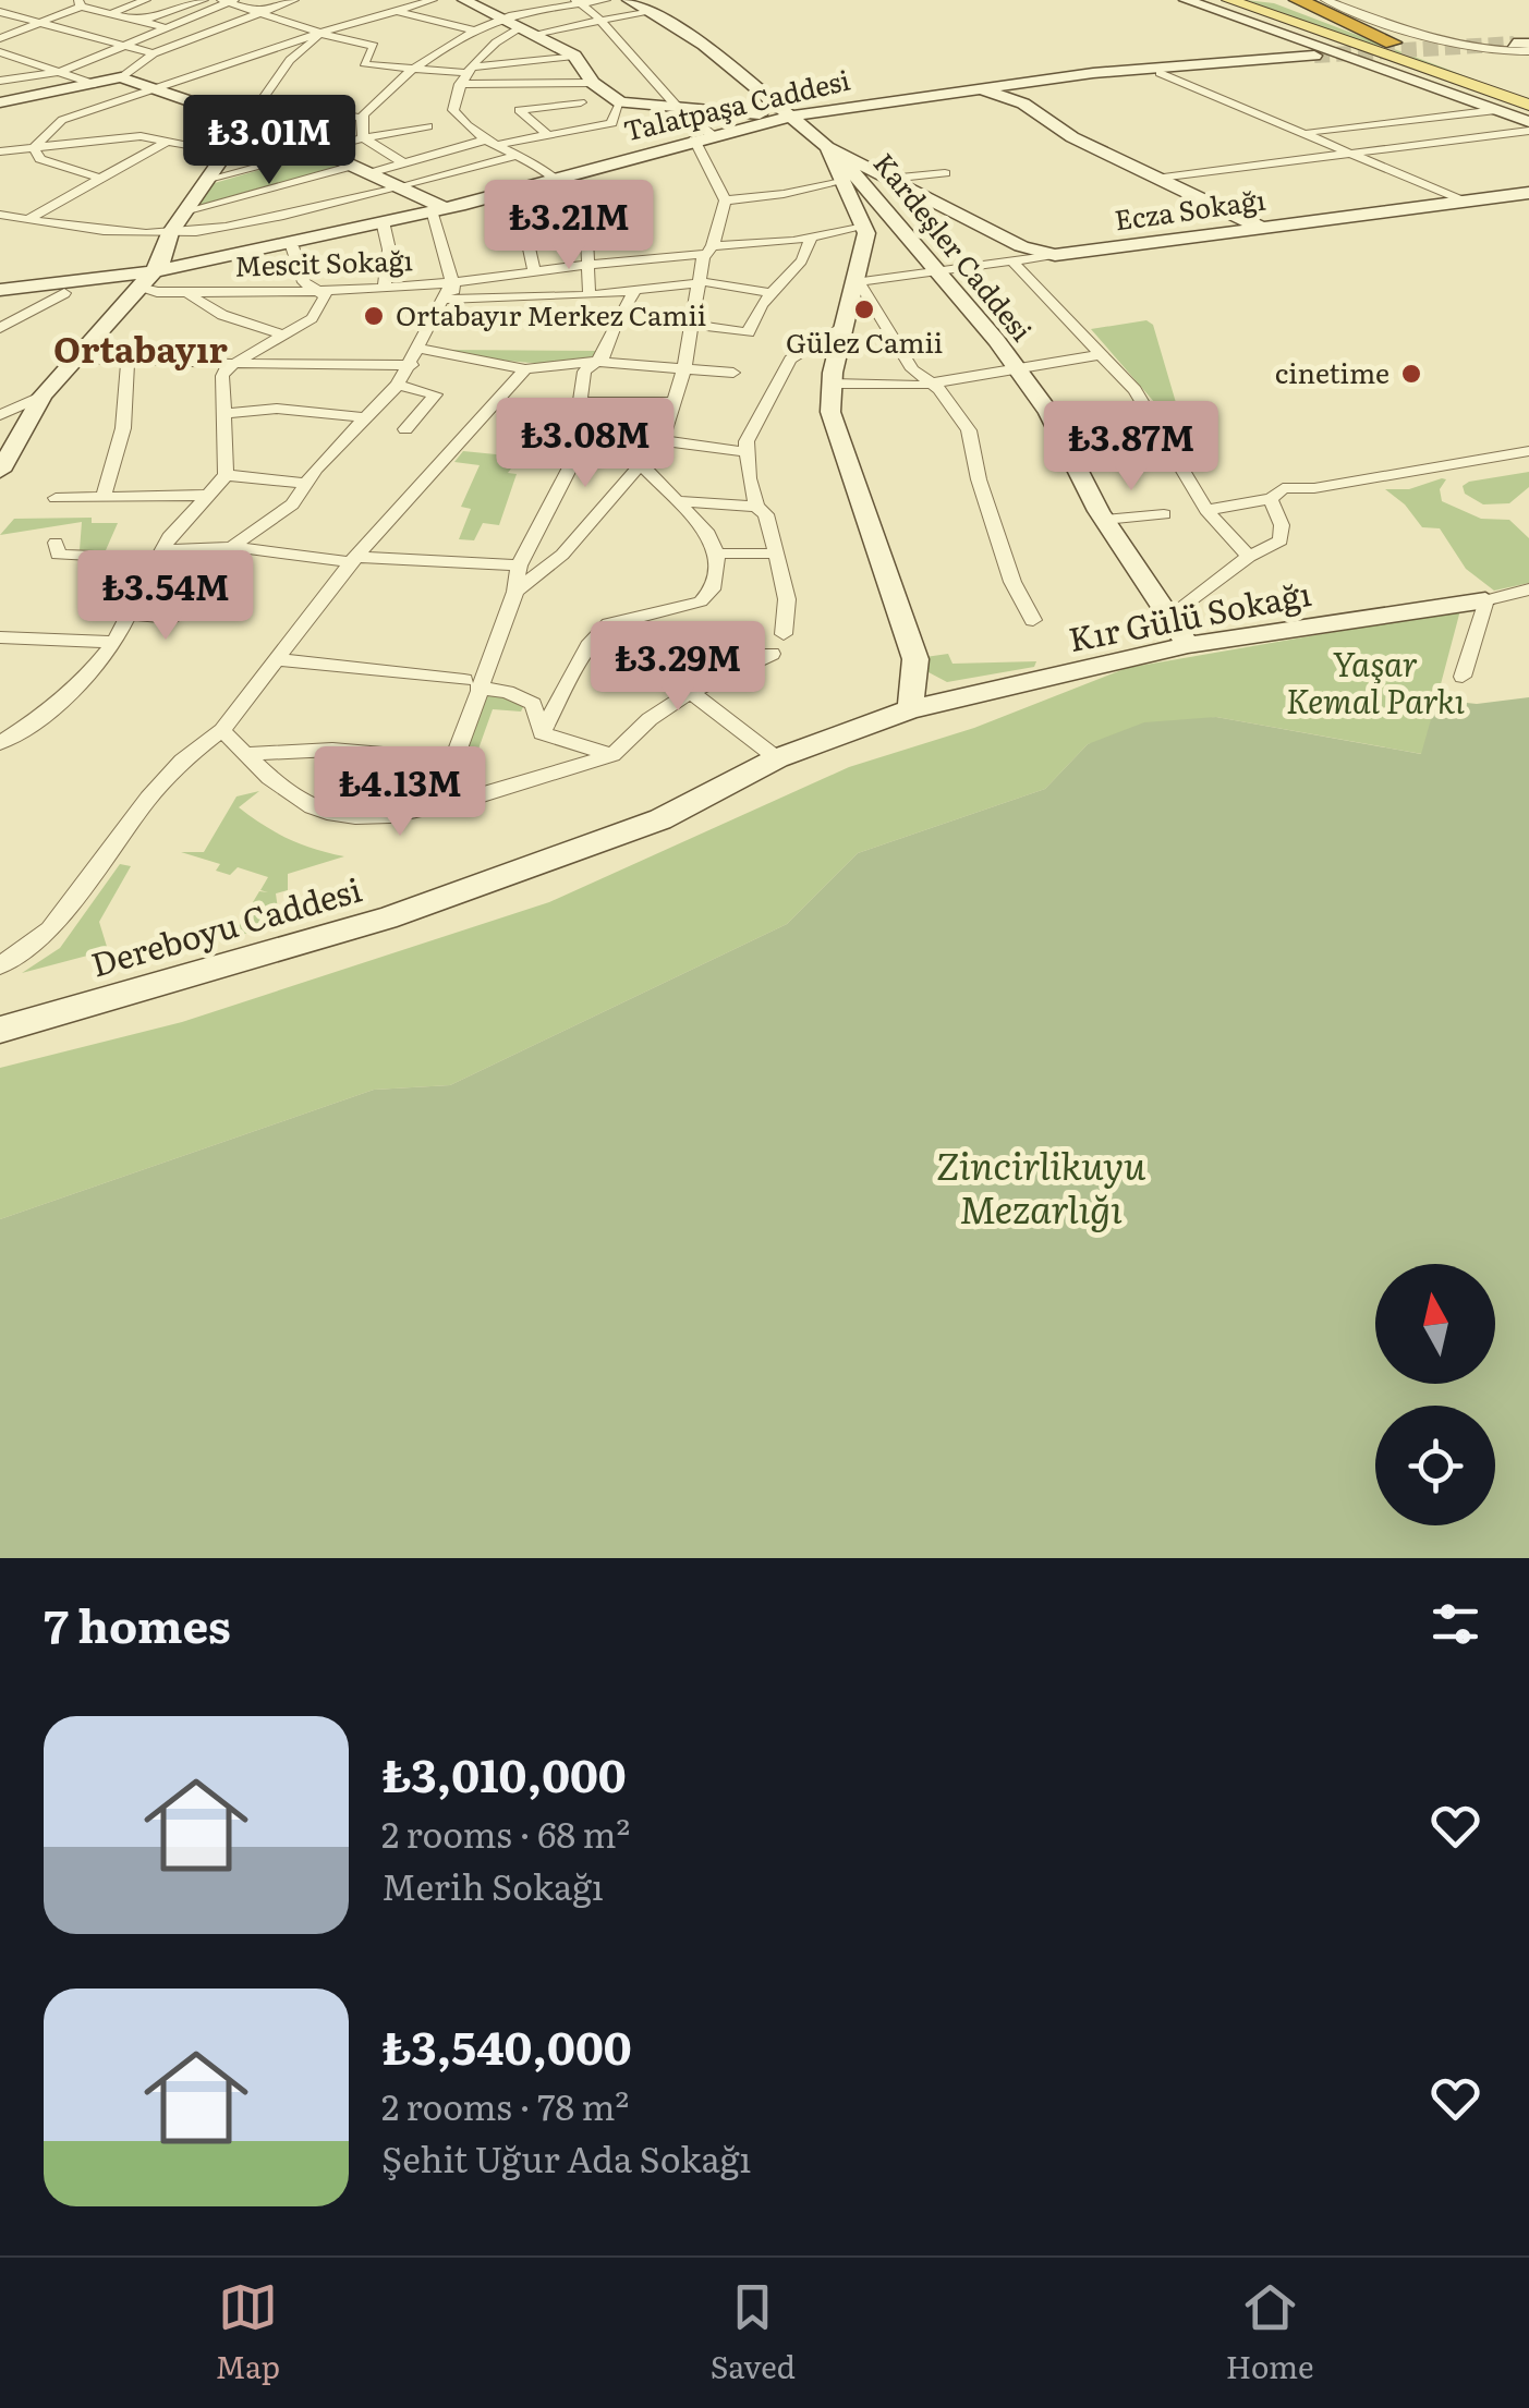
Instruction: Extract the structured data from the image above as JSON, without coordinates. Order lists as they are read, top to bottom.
{
  "streets": {
    "street": [
      "Talatpaşa Caddesi",
      "Ecza Sokağı",
      "Kardeşler Caddesi",
      "Mescit Sokağı",
      "Kır Gülü Sokağı",
      "Dereboyu Caddesi"
    ]
  },
  "crossings": [
    ["Talatpaşa Caddesi", "Mescit Sokağı"],
    ["Ecza Sokağı", "Kardeşler Caddesi"],
    ["Kardeşler Caddesi", "Kır Gülü Sokağı"],
    ["Kır Gülü Sokağı", "Dereboyu Caddesi"]
  ],
  "districts": ["Ortabayır"],
  "parks": ["Yaşar Kemal Parkı", "Zincirlikuyu Mezarlığı"],
  "places": ["Gülez Camii", "Ortabayır Merkez Camii", "cinetime"],
  "north": "top",
  "page": {
    "price": [
      "₺3.01M",
      "₺3.21M",
      "₺3.08M",
      "₺3.87M",
      "₺3.54M",
      "₺3.29M",
      "₺4.13M"
    ],
    "heading": "7 homes",
    "list": [
      {
        "name": "₺3,010,000",
        "note": "2 rooms · 68 m² · Merih Sokağı"
      },
      {
        "name": "₺3,540,000",
        "note": "2 rooms · 78 m² · Şehit Uğur Ada Sokağı"
      }
    ],
    "tabs": ["Map", "Saved", "Home"]
  }
}
